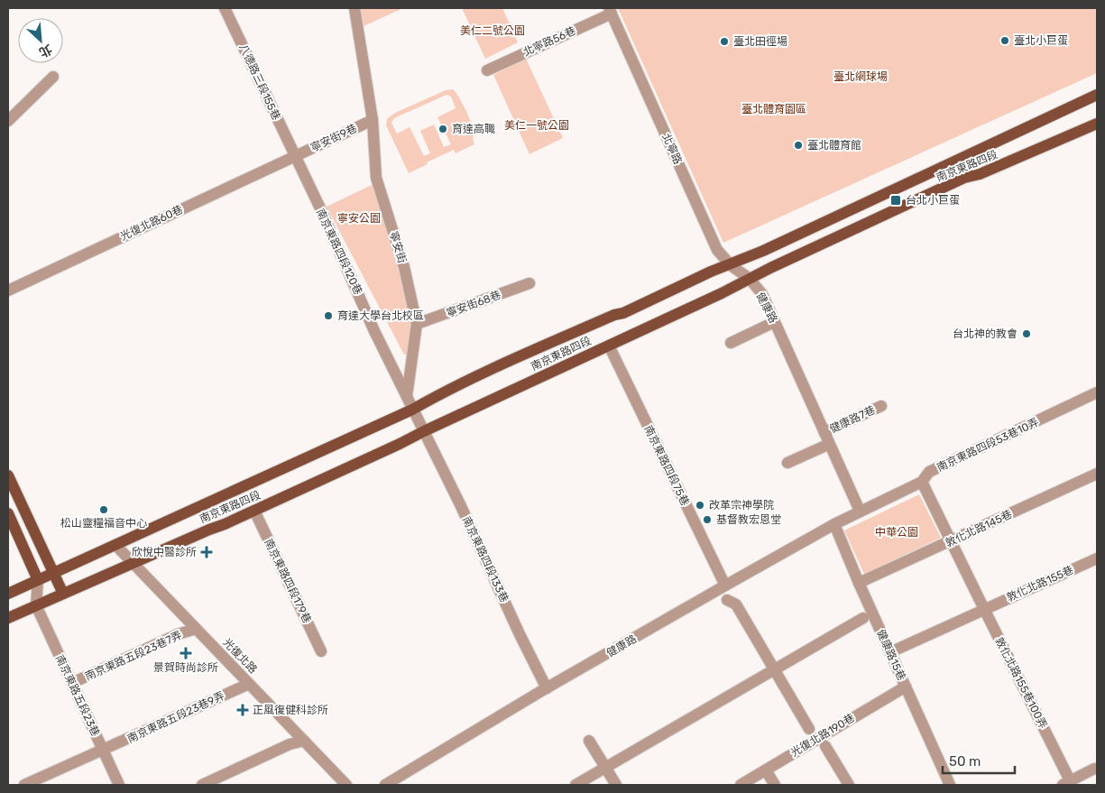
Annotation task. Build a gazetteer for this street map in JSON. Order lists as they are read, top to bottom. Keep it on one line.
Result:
{"streets":{"main road":["南京東路四段"],"street":["北寧路56巷","八德路三段155巷","寧安街9巷","北寧路","光復北路60巷","寧安街","南京東路四段120巷","寧安街68巷","健康路","健康路7巷","南京東路四段53巷10弄","南京東路四段75巷","敦化北路145巷","南京東路四段133巷","南京東路四段179巷","敦化北路155巷","健康路15巷","南京東路五段23巷7弄","光復北路","敦化北路155巷100弄","南京東路五段23巷","南京東路五段23巷9弄","光復北路190巷"]},"crossings":[["北寧路56巷","北寧路"],["八德路三段155巷","寧安街9巷"],["八德路三段155巷","光復北路60巷"],["八德路三段155巷","南京東路四段120巷"],["寧安街9巷","光復北路60巷"],["寧安街9巷","寧安街"],["寧安街9巷","南京東路四段120巷"],["北寧路","南京東路四段"],["北寧路","健康路"],["南京東路四段","健康路"],["南京東路四段","南京東路四段75巷"],["南京東路四段","南京東路四段133巷"],["南京東路四段","南京東路四段179巷"],["南京東路四段","光復北路"],["南京東路四段","南京東路五段23巷"],["光復北路60巷","南京東路四段120巷"],["寧安街","南京東路四段120巷"],["寧安街","寧安街68巷"],["健康路","健康路7巷"],["健康路","南京東路四段53巷10弄"],["健康路","南京東路四段75巷"],["健康路","南京東路四段133巷"],["健康路","健康路15巷"],["敦化北路145巷","健康路15巷"],["敦化北路155巷","健康路15巷"],["敦化北路155巷","敦化北路155巷100弄"],["健康路15巷","光復北路190巷"],["南京東路五段23巷7弄","光復北路"],["南京東路五段23巷7弄","南京東路五段23巷"],["光復北路","南京東路五段23巷9弄"],["南京東路五段23巷","南京東路五段23巷9弄"]],"parks":["美仁二號公園","臺北網球場","臺北體育園區","美仁一號公園","寧安公園","中華公園"],"places":{"other":["臺北小巨蛋","臺北田徑場","育達高職","臺北體育館","育達大學台北校區","台北神的教會","改革宗神學院","松山靈糧福音中心","基督教宏恩堂"],"transit":["台北小巨蛋"],"health":["欣悅中醫診所","景賀時尚診所","正風復健科診所"]},"scale_bar":"50 m","north":"bottom right"}
